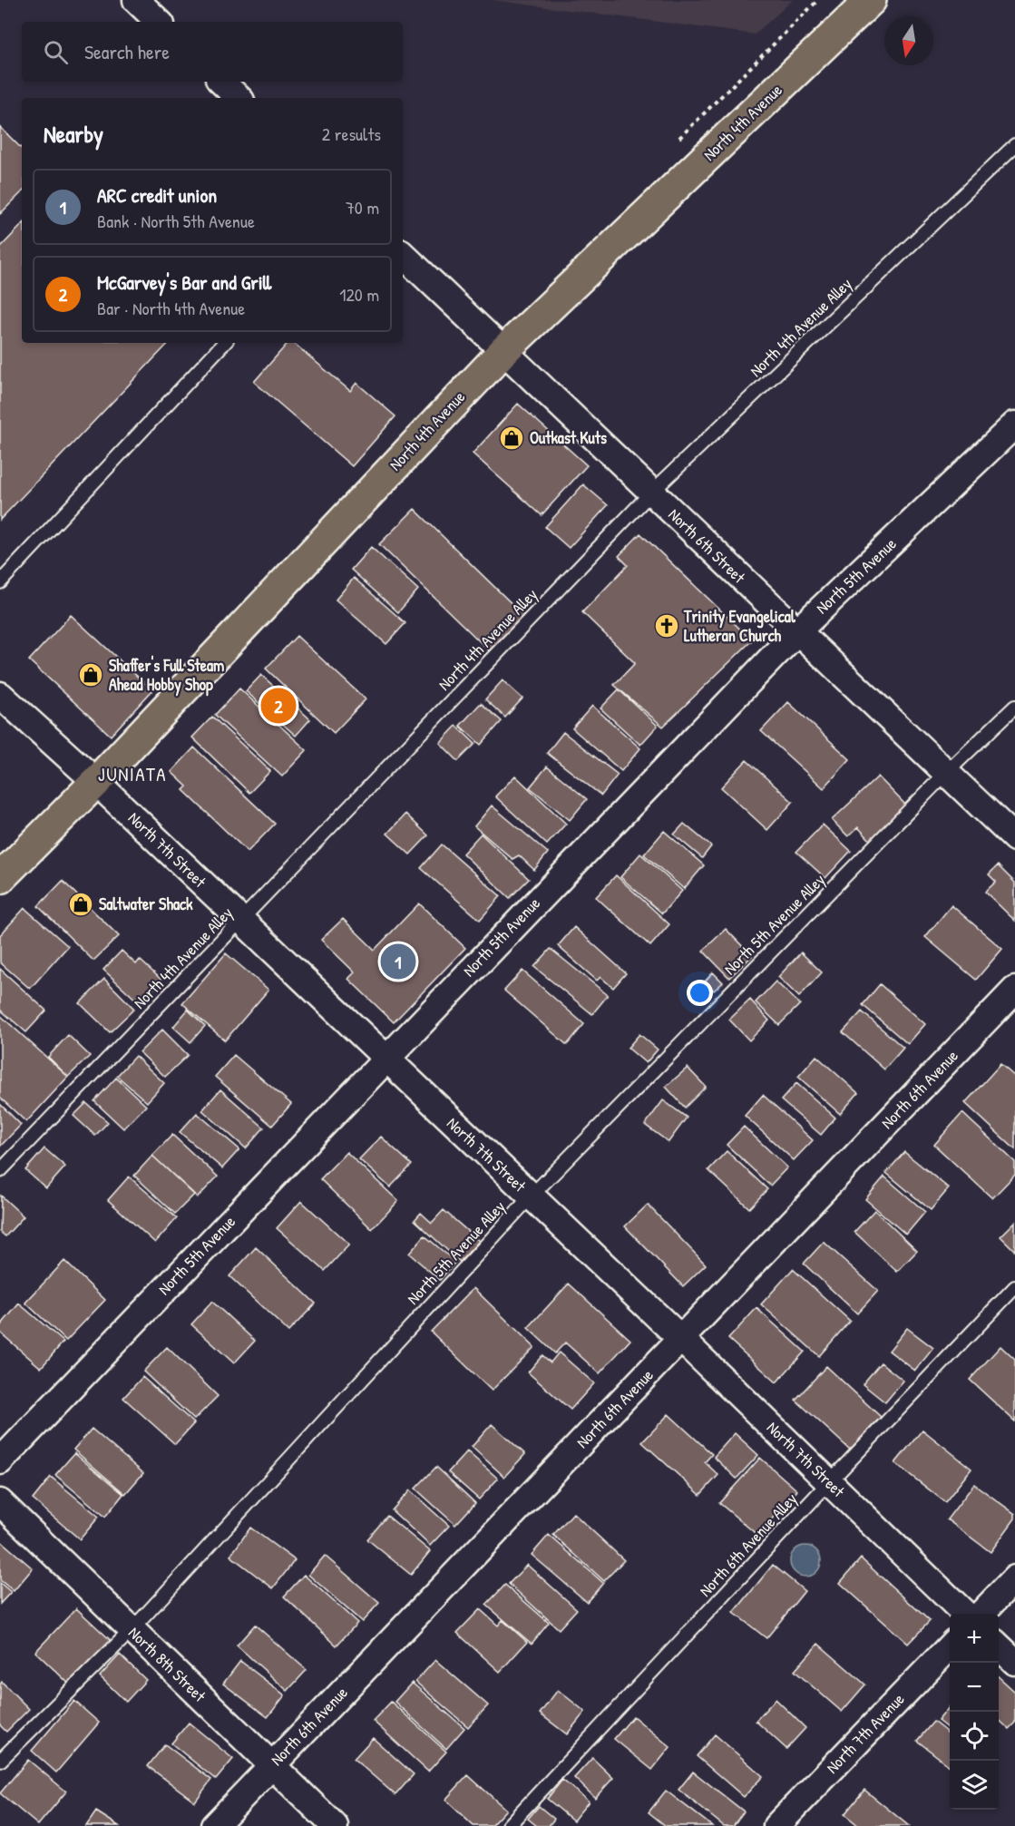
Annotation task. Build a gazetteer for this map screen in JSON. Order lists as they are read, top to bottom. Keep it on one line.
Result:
{"streets":{"main road":["North 4th Avenue"],"street":["North 6th Street","North 5th Avenue","North 7th Street","North 6th Avenue","North 8th Street","North 7th Avenue"],"lane":["North 4th Avenue Alley","North 5th Avenue Alley","North 6th Avenue Alley"]},"crossings":[["North 4th Avenue","North 6th Street"],["North 4th Avenue","North 7th Street"],["North 4th Avenue Alley","North 6th Street"],["North 4th Avenue Alley","North 7th Street"],["North 6th Street","North 5th Avenue"],["North 6th Street","North 5th Avenue Alley"],["North 5th Avenue","North 7th Street"],["North 7th Street","North 5th Avenue Alley"],["North 7th Street","North 6th Avenue"],["North 7th Street","North 6th Avenue Alley"],["North 5th Avenue Alley","North 8th Street"],["North 6th Avenue","North 8th Street"]],"districts":["JUNIATA"],"places":{"shop":["Outkast Kuts","Shaffer's Full Steam Ahead Hobby Shop","Saltwater Shack"],"church":["Trinity Evangelical Lutheran Church"]},"north":"bottom","page":{"search":"Search here","heading":["Nearby","2 results"],"list":[{"mark":"1","name":"ARC credit union","note":"Bank · North 5th Avenue","value":"70 m"},{"mark":"2","name":"McGarvey's Bar and Grill","note":"Bar · North 4th Avenue","value":"120 m"}],"pins":["2","1"],"map_buttons":["+","−"]}}
